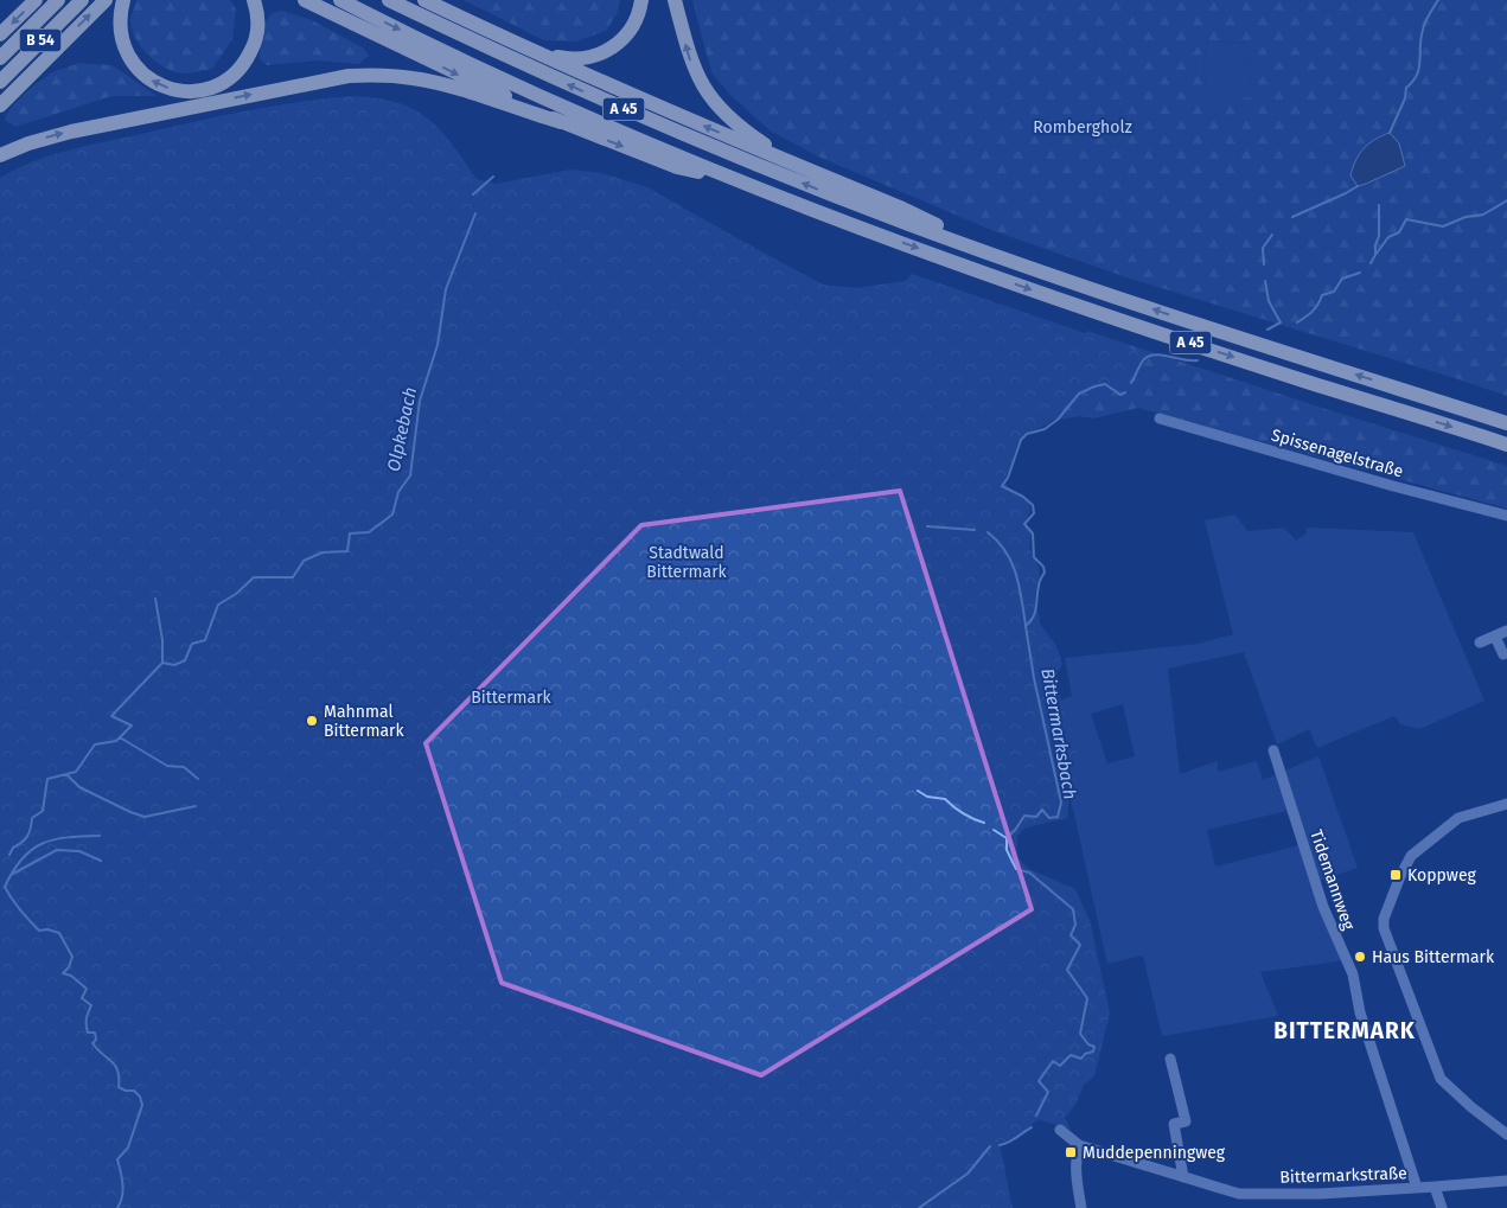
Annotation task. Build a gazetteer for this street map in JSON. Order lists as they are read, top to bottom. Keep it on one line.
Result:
{"streets":{"highway":["B 54","A 45"],"street":["Spissenagelstraße","Tidemannweg","Bittermarkstraße"]},"crossings":[["Tidemannweg","Bittermarkstraße"]],"districts":["BITTERMARK"],"water":["Olpkebach","Bittermarksbach"],"parks":["Rombergholz","Stadtwald Bittermark","Bittermark"],"places":{"other":["Mahnmal Bittermark","Haus Bittermark"],"transit":["Koppweg","Muddepenningweg"]}}
